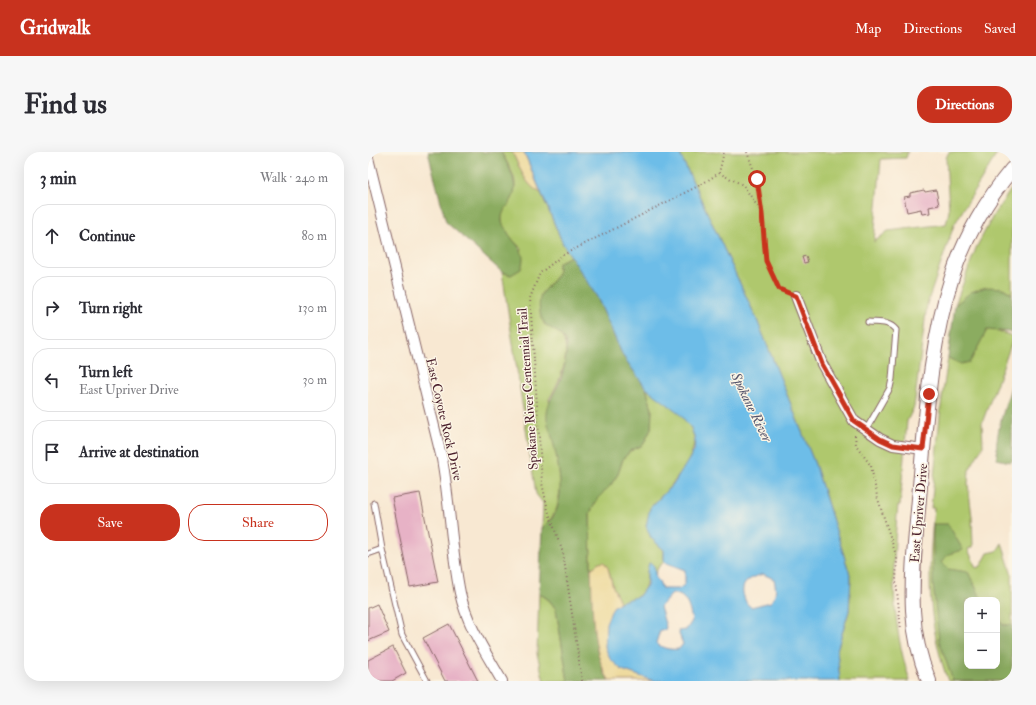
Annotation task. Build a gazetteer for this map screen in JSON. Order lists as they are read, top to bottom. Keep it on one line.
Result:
{"streets":{"street":["East Coyote Rock Drive","East Upriver Drive"],"path":["Spokane River Centennial Trail"]},"water":["Spokane River"],"page":{"header":"Gridwalk","nav":["Map","Directions","Saved"],"buttons":["Directions",["Save","Share"]],"title":"Find us","heading":["3 min","Walk · 240 m"],"list":[["Continue","80 m"],["Turn right","130 m"],["Turn left","East Upriver Drive","30 m"],"Arrive at destination"],"map_buttons":["+","−"]}}
